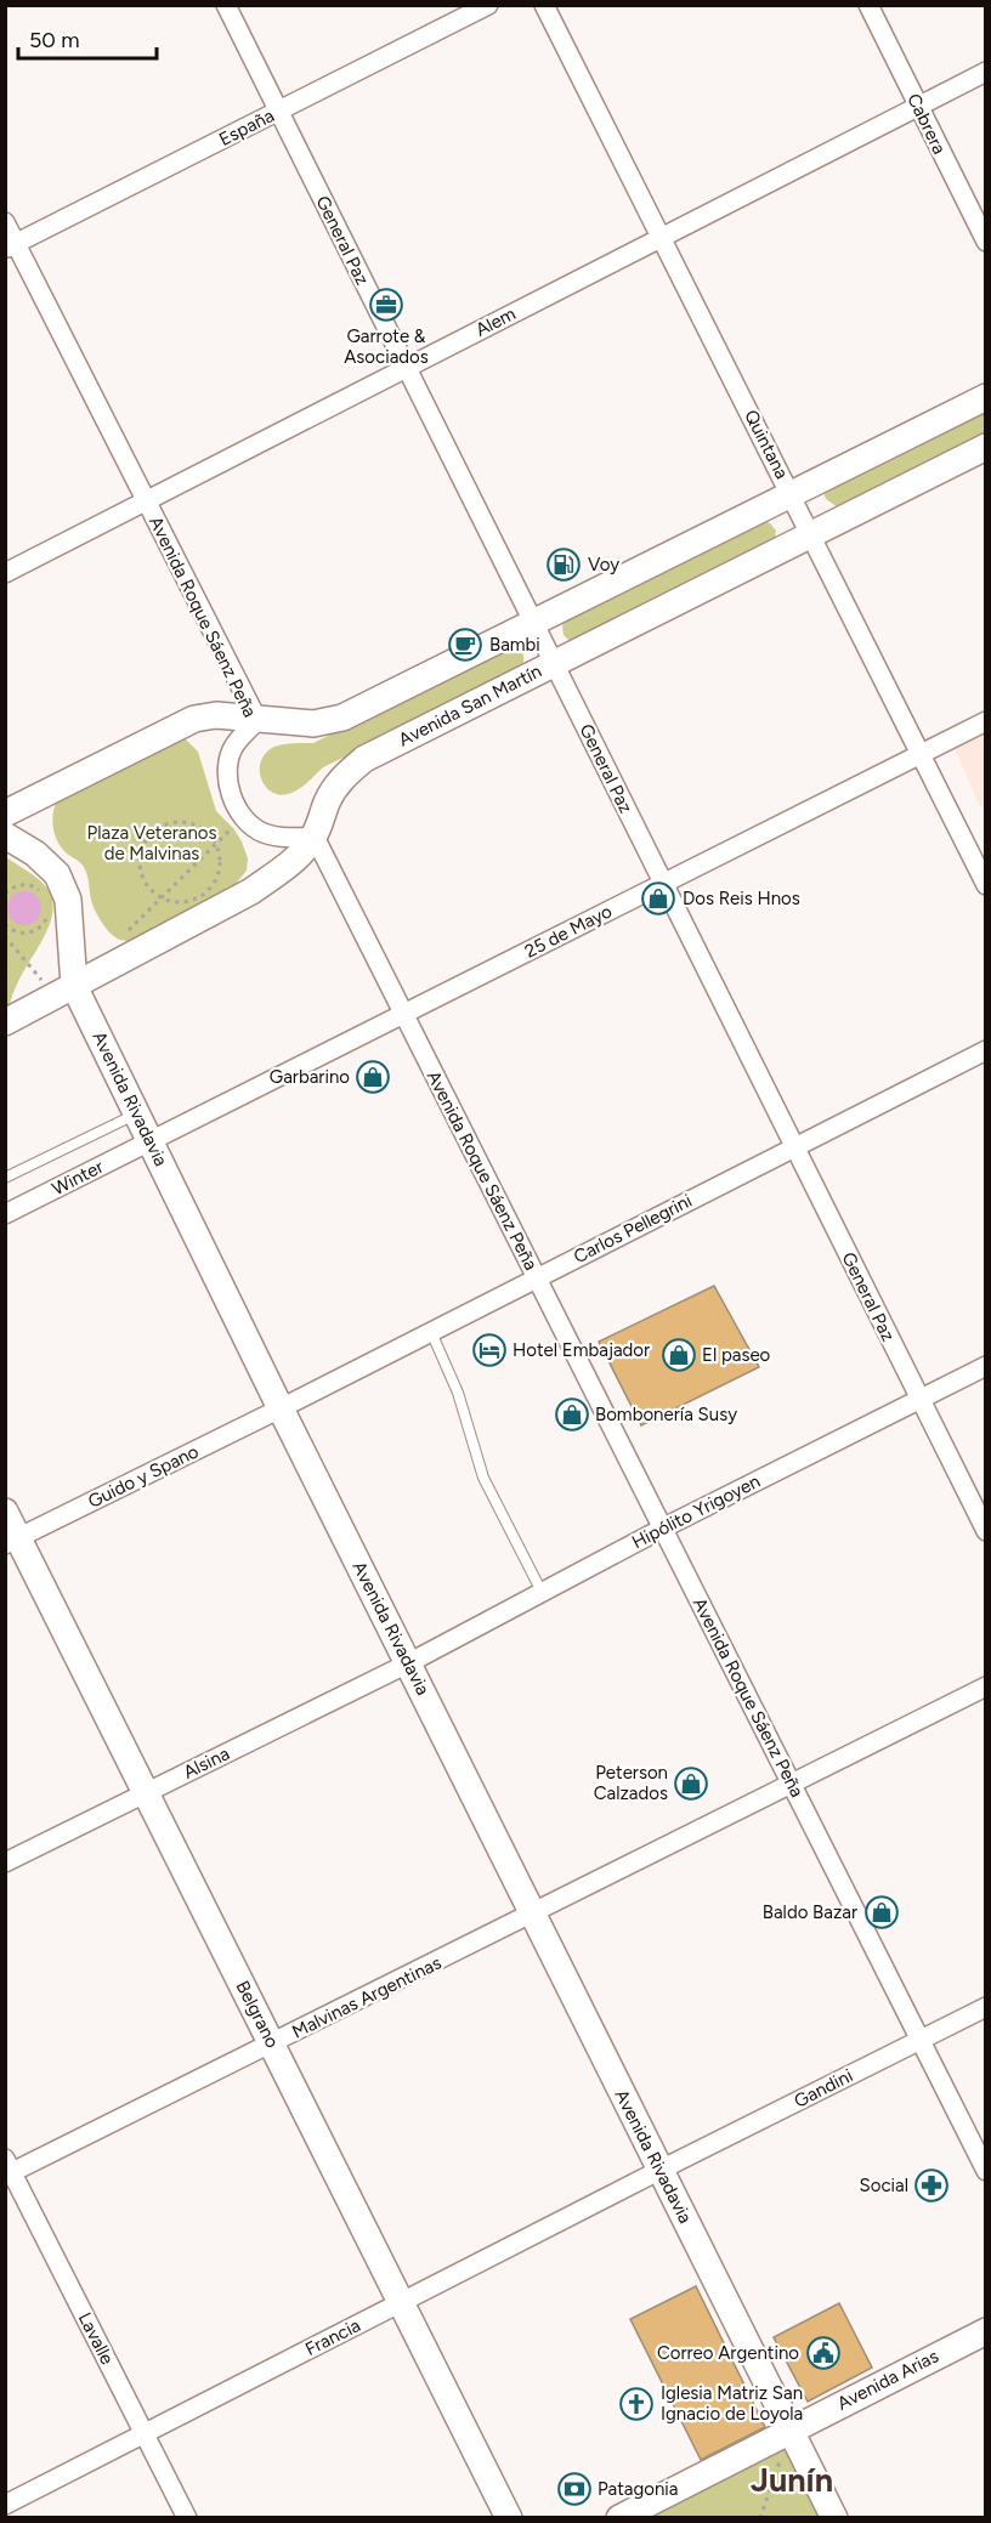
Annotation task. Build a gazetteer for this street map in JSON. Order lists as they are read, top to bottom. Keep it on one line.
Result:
{"streets":{"main road":["Avenida San Martín","Avenida Rivadavia","Belgrano","Avenida Arias"],"street":["Cabrera","España","General Paz","Alem","Quintana","Avenida Roque Sáenz Peña","25 de Mayo","Winter","Carlos Pellegrini","Guido y Spano","Hipólito Yrigoyen","Alsina","Malvinas Argentinas","Gandini","Francia","Lavalle"]},"crossings":[["Cabrera","Alem"],["España","General Paz"],["España","Avenida Roque Sáenz Peña"],["General Paz","Alem"],["General Paz","Avenida San Martín"],["General Paz","25 de Mayo"],["General Paz","Carlos Pellegrini"],["General Paz","Hipólito Yrigoyen"],["Alem","Quintana"],["Alem","Avenida Roque Sáenz Peña"],["Quintana","Avenida San Martín"],["Quintana","25 de Mayo"],["Avenida Roque Sáenz Peña","Avenida San Martín"],["Avenida Roque Sáenz Peña","25 de Mayo"],["Avenida Roque Sáenz Peña","Carlos Pellegrini"],["Avenida Roque Sáenz Peña","Hipólito Yrigoyen"],["Avenida Roque Sáenz Peña","Malvinas Argentinas"],["Avenida Roque Sáenz Peña","Gandini"],["Avenida San Martín","Avenida Rivadavia"],["25 de Mayo","Avenida Rivadavia"],["25 de Mayo","Winter"],["Avenida Rivadavia","Winter"],["Avenida Rivadavia","Carlos Pellegrini"],["Avenida Rivadavia","Guido y Spano"],["Avenida Rivadavia","Hipólito Yrigoyen"],["Avenida Rivadavia","Alsina"],["Avenida Rivadavia","Malvinas Argentinas"],["Avenida Rivadavia","Gandini"],["Avenida Rivadavia","Francia"],["Avenida Rivadavia","Avenida Arias"],["Carlos Pellegrini","Guido y Spano"],["Guido y Spano","Belgrano"],["Hipólito Yrigoyen","Alsina"],["Alsina","Belgrano"],["Malvinas Argentinas","Belgrano"],["Malvinas Argentinas","Lavalle"],["Belgrano","Francia"],["Gandini","Francia"],["Francia","Lavalle"]],"districts":["Junín"],"parks":["Plaza Veteranos de Malvinas"],"places":{"office":["Garrote & Asociados"],"fuel station":["Voy"],"cafe":["Bambi"],"shop":["Dos Reis Hnos","Garbarino","El paseo","Bombonería Susy","Peterson Calzados","Baldo Bazar"],"hotel":["Hotel Embajador"],"pharmacy":["Social"],"public building":["Correo Argentino"],"church":["Iglesia Matriz San Ignacio de Loyola"],"bank":["Patagonia"]},"scale_bar":"50 m"}
